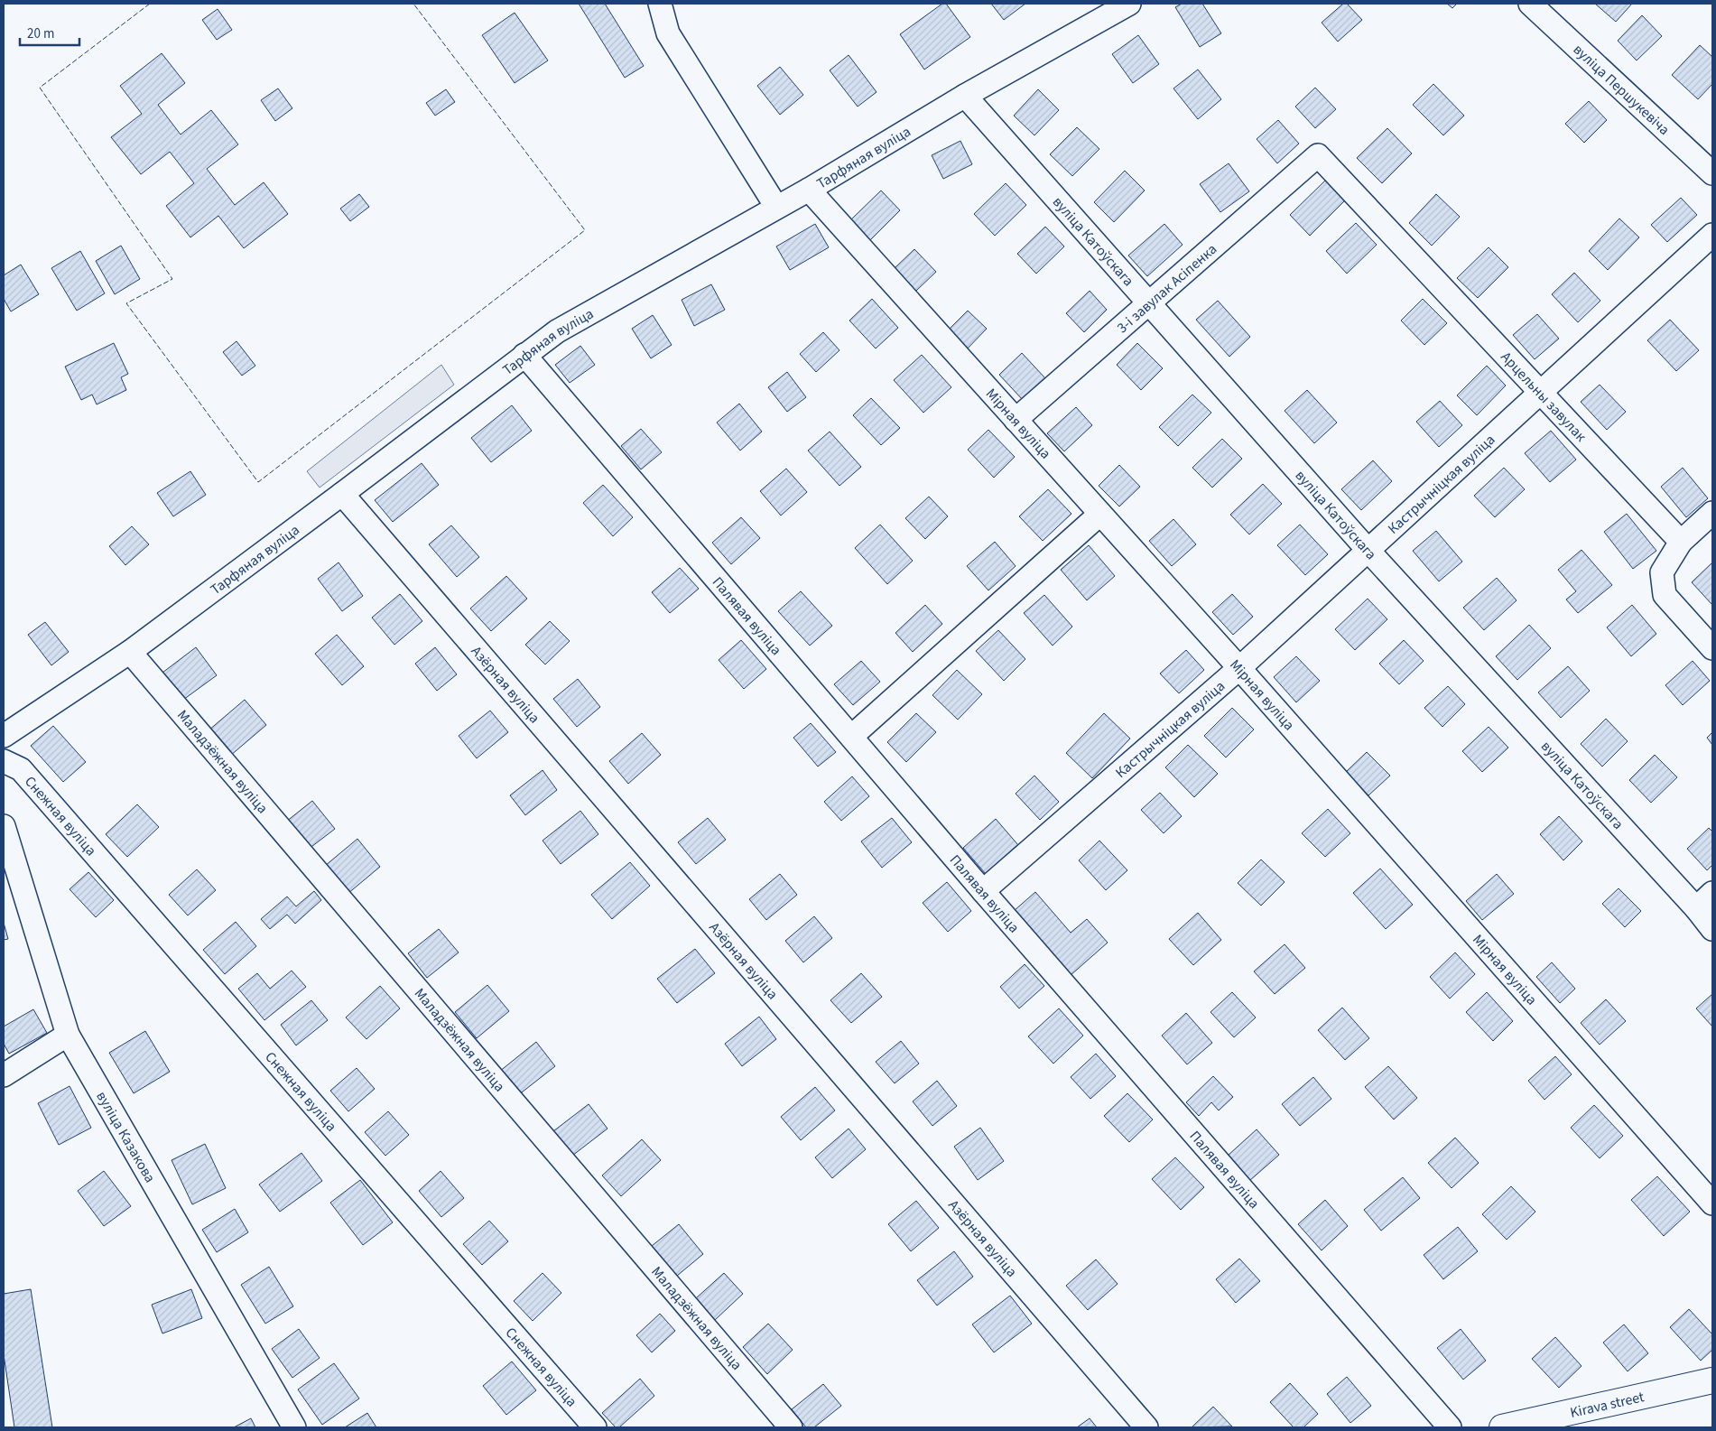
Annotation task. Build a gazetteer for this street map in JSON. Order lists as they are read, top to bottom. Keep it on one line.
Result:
{"streets":{"main road":["Kirava street"],"street":["вуліца Першукевіча","Тарфяная вуліца","вуліца Катоўскага","3-і завулак Асіпенка","Арцельны завулак","Мірная вуліца","Кастрычніцкая вуліца","Палявая вуліца","Азёрная вуліца","Маладзёжная вуліца","Снежная вуліца","вуліца Казакова"]},"crossings":[["Тарфяная вуліца","вуліца Катоўскага"],["Тарфяная вуліца","Мірная вуліца"],["Тарфяная вуліца","Палявая вуліца"],["Тарфяная вуліца","Азёрная вуліца"],["Тарфяная вуліца","Маладзёжная вуліца"],["вуліца Катоўскага","3-і завулак Асіпенка"],["вуліца Катоўскага","Кастрычніцкая вуліца"],["3-і завулак Асіпенка","Арцельны завулак"],["3-і завулак Асіпенка","Мірная вуліца"],["Арцельны завулак","Кастрычніцкая вуліца"],["Мірная вуліца","Кастрычніцкая вуліца"],["Кастрычніцкая вуліца","Палявая вуліца"]],"scale_bar":"20 m"}
